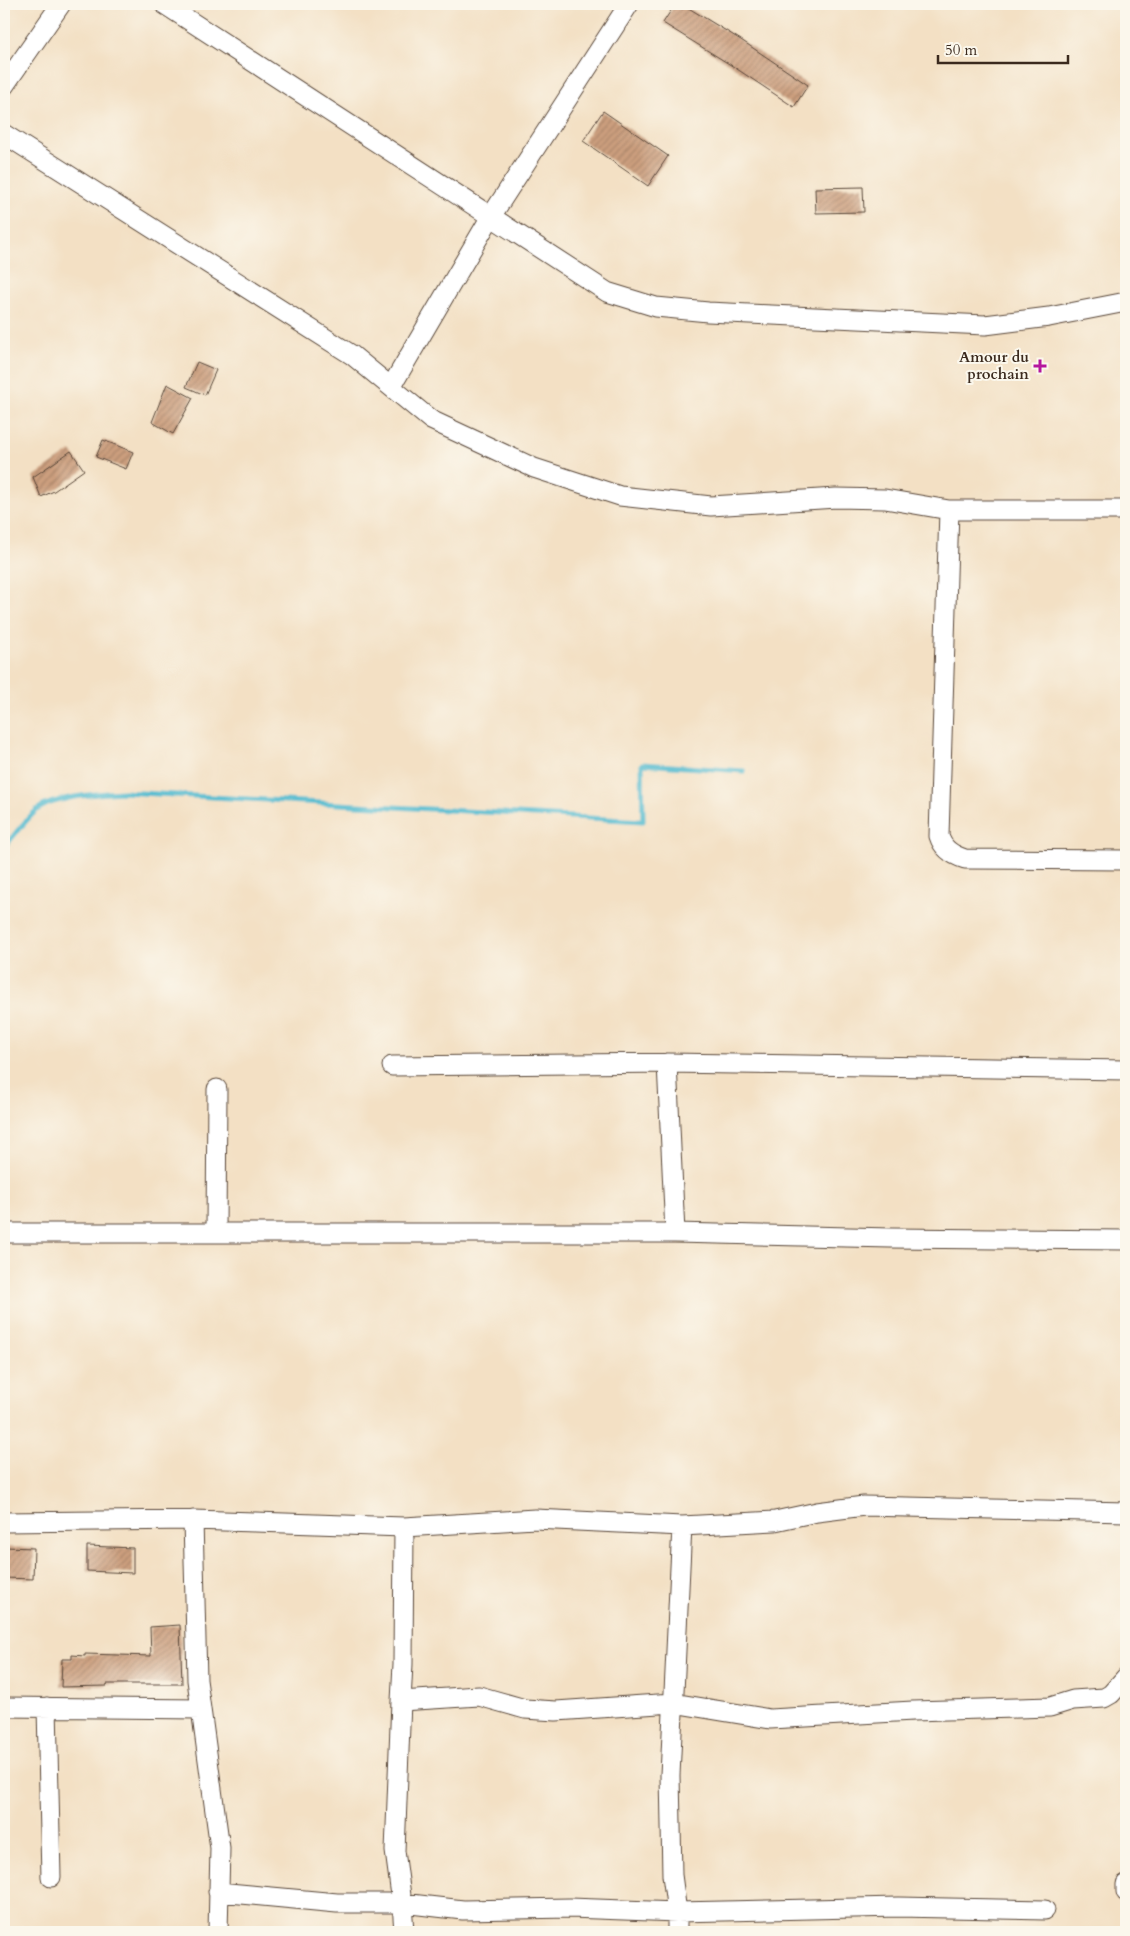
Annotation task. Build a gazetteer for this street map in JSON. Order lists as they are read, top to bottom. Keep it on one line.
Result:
{"places":{"health":["Amour du prochain"]},"scale_bar":"50 m"}
